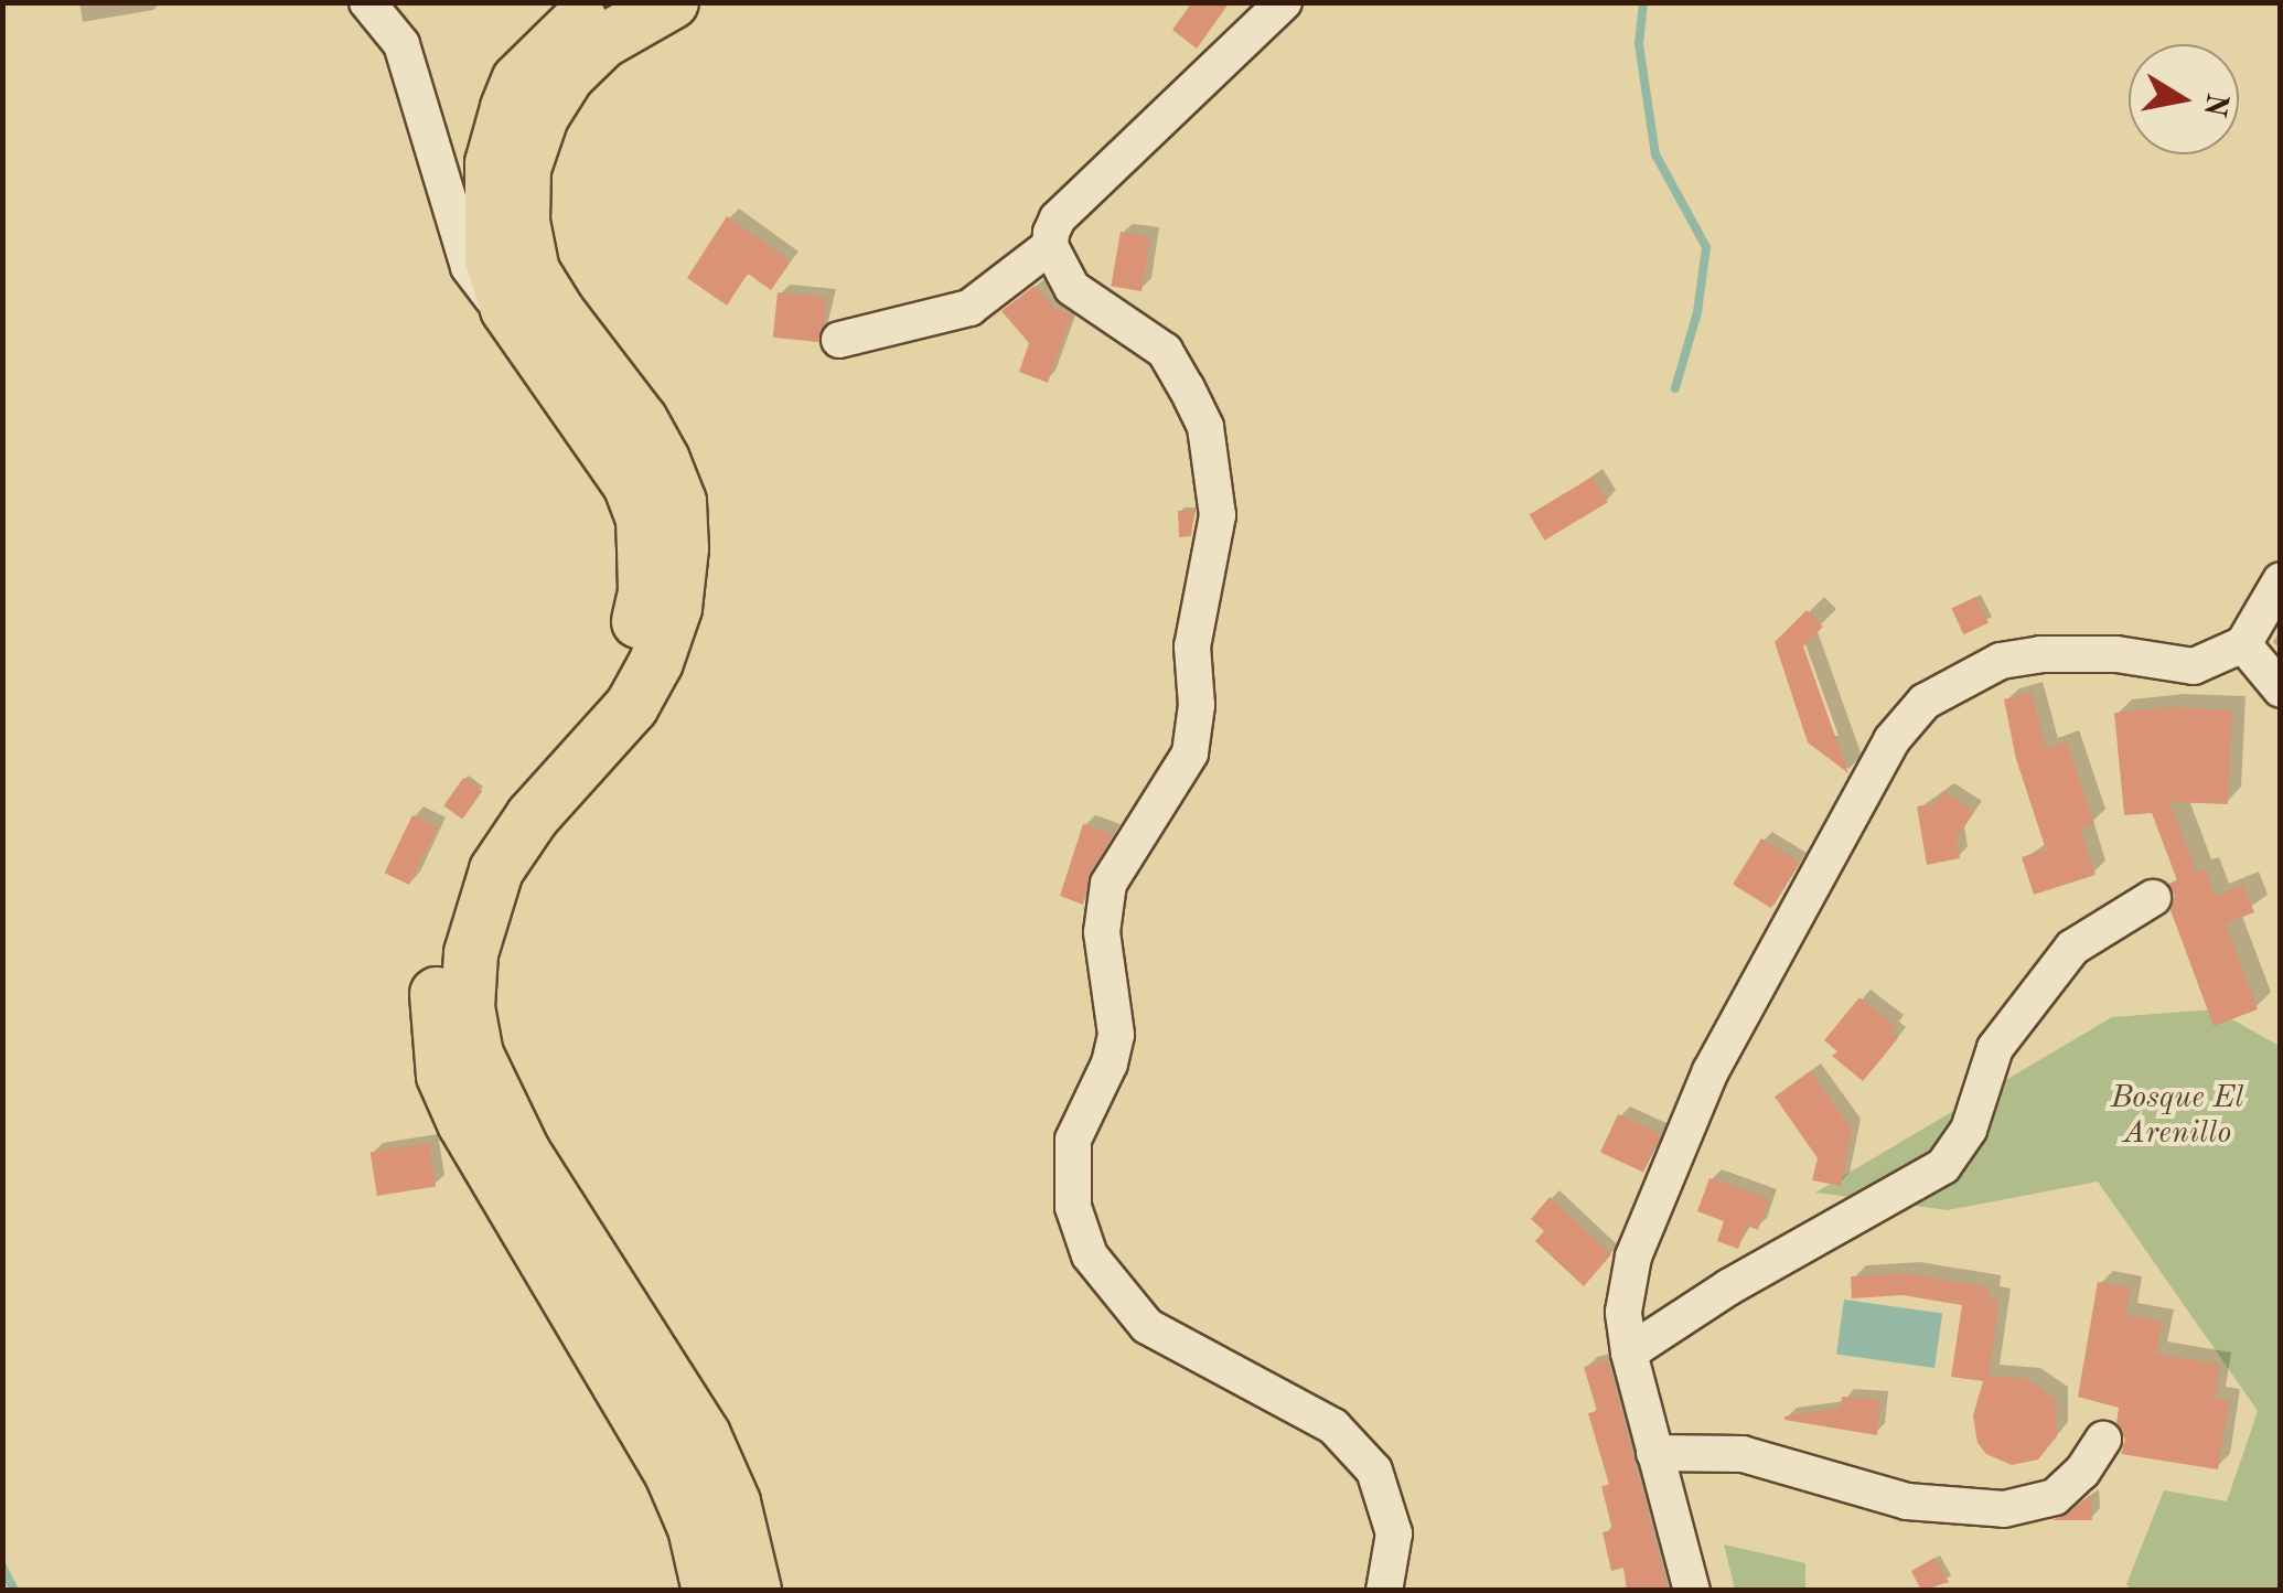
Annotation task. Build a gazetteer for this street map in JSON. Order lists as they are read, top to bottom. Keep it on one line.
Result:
{"parks":["Bosque El Arenillo"],"north":"right"}
